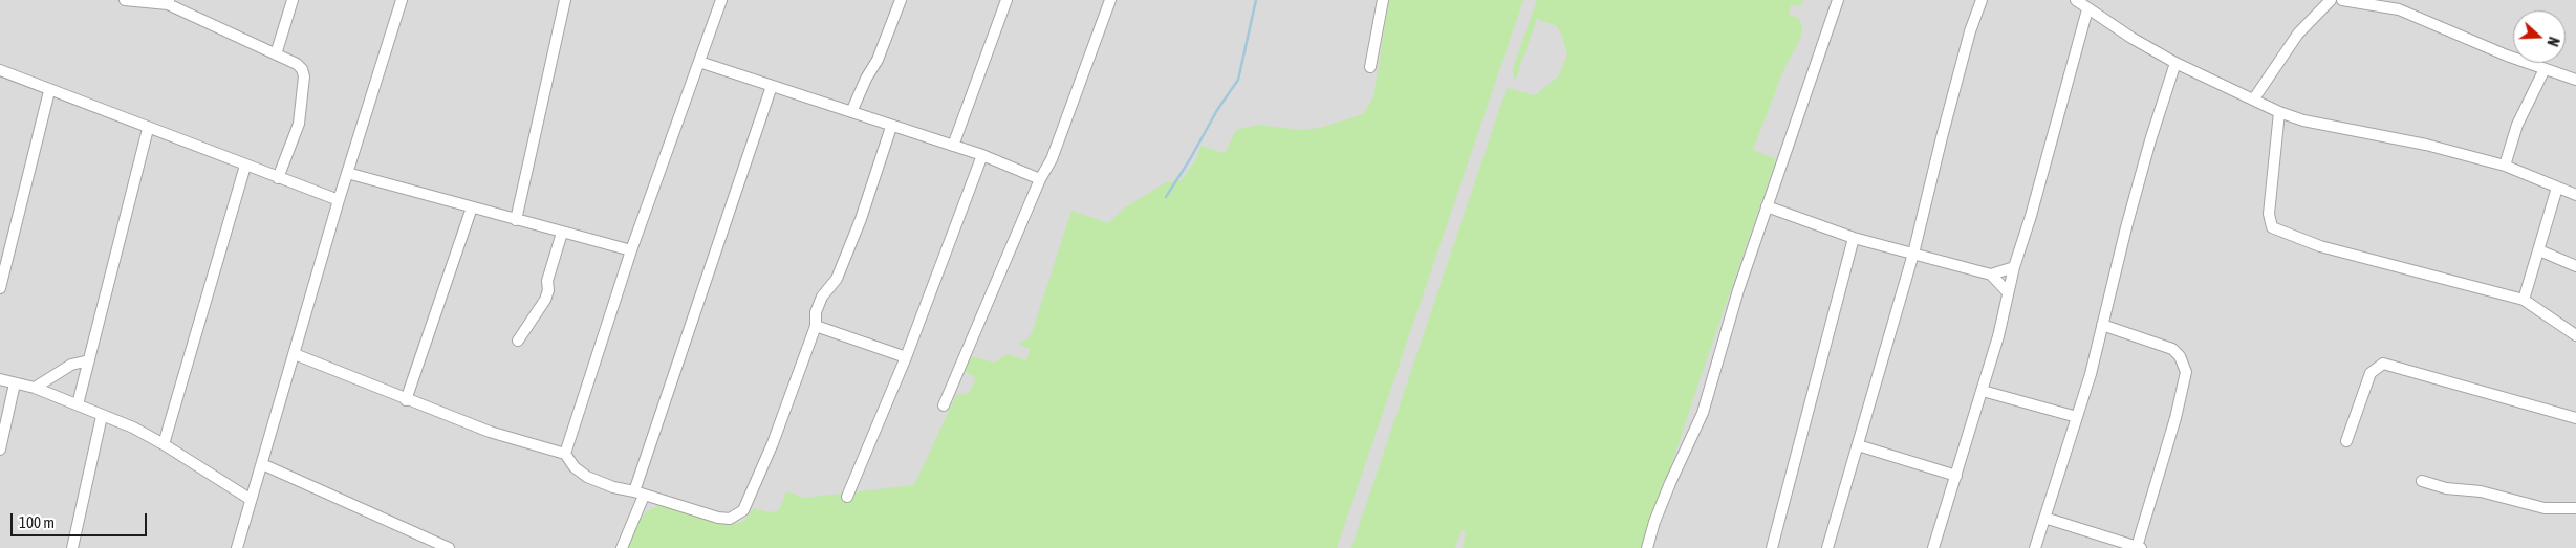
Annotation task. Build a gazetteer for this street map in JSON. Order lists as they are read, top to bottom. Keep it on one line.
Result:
{"scale_bar":"100 m","north":"right"}
